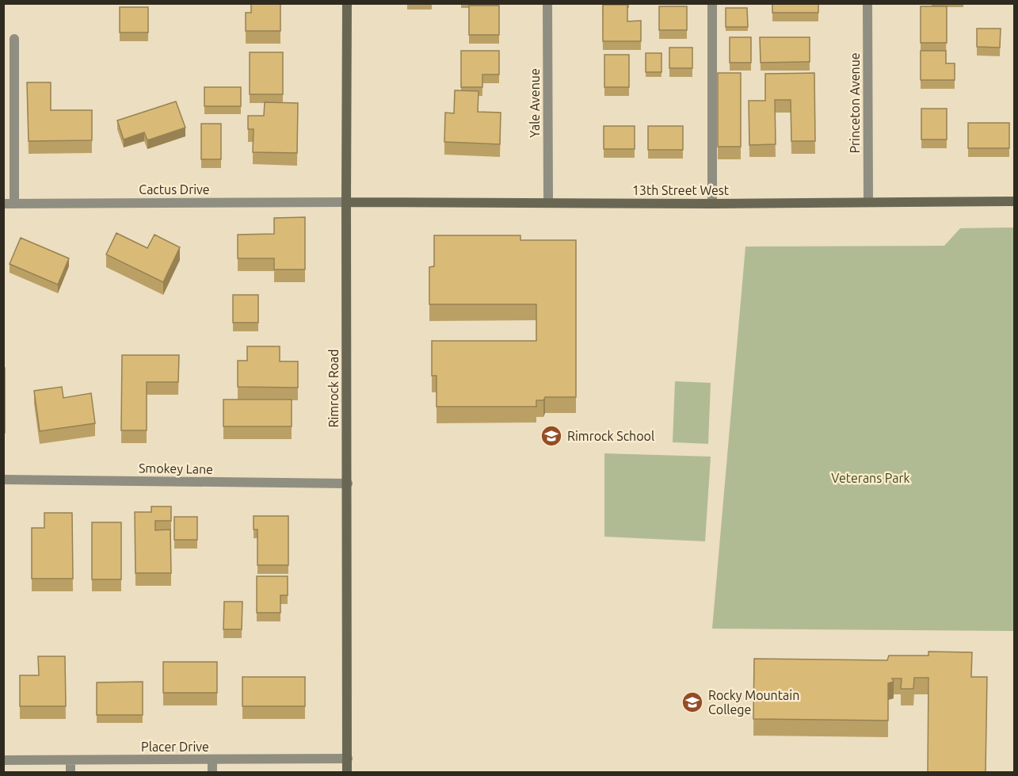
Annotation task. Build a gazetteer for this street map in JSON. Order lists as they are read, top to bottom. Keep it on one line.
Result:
{"streets":{"main road":["13th Street West","Rimrock Road"],"street":["Yale Avenue","Princeton Avenue","Cactus Drive","Smokey Lane","Placer Drive"]},"crossings":[["Yale Avenue","13th Street West"],["Princeton Avenue","13th Street West"],["Cactus Drive","13th Street West"],["Cactus Drive","Rimrock Road"],["13th Street West","Rimrock Road"],["Rimrock Road","Smokey Lane"],["Rimrock Road","Placer Drive"]],"parks":["Veterans Park"],"places":{"school or university":["Rimrock School","Rocky Mountain College"]}}
